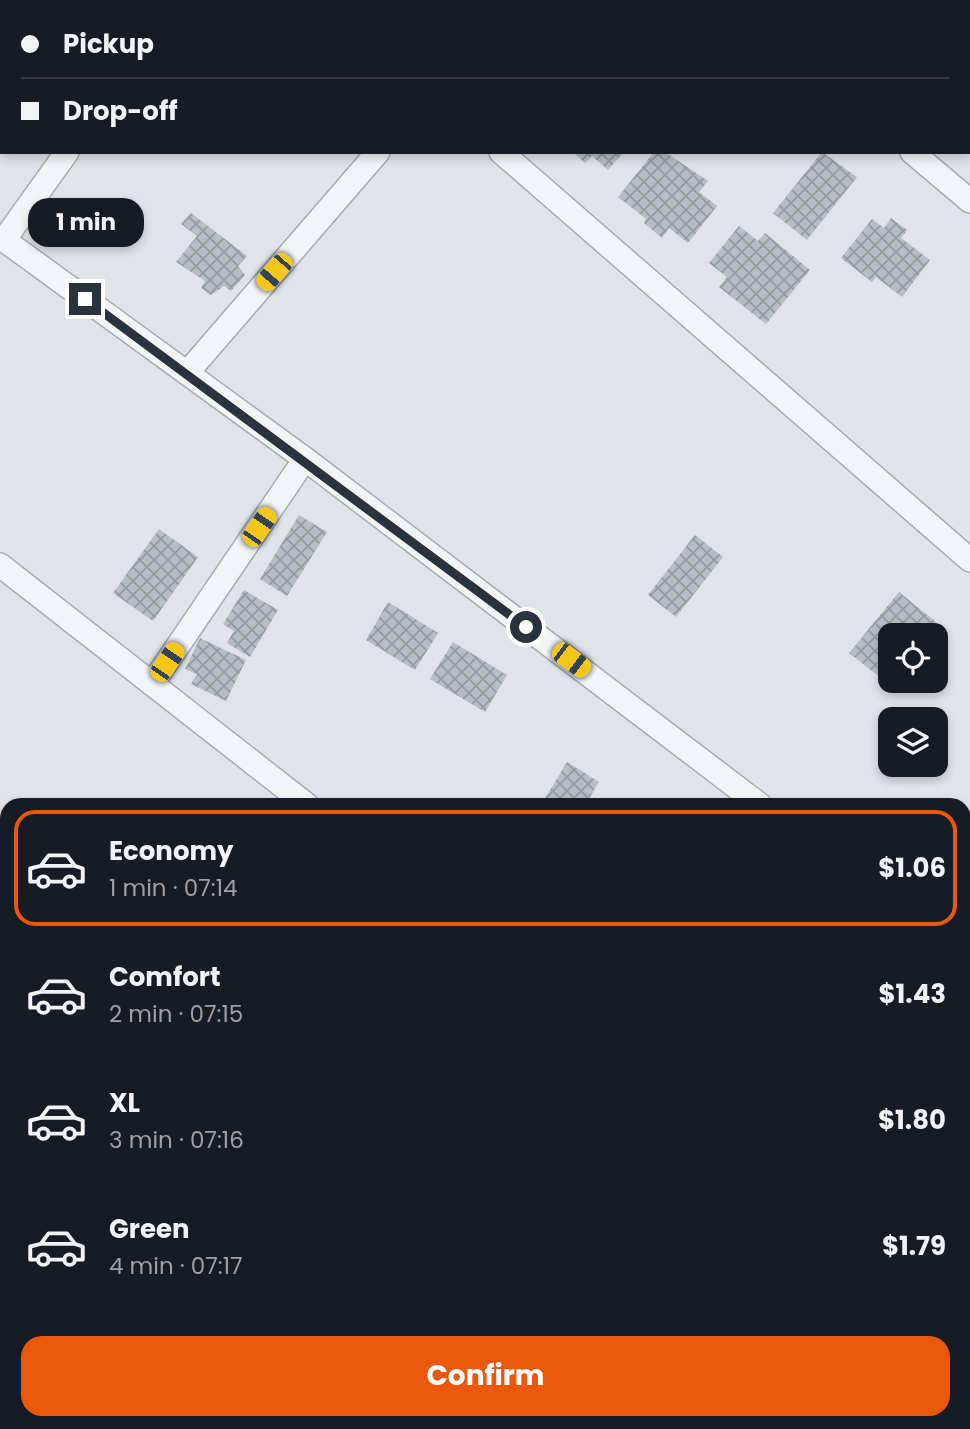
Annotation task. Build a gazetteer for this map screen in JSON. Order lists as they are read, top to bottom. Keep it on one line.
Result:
{"page":{"banner":["Pickup","Drop-off"],"bubble":"1 min","list":[{"name":"Economy","note":"1 min · 07:14","value":"$1.06"},{"name":"Comfort","note":"2 min · 07:15","value":"$1.43"},{"name":"XL","note":"3 min · 07:16","value":"$1.80"},{"name":"Green","note":"4 min · 07:17","value":"$1.79"}],"buttons":"Confirm"}}
